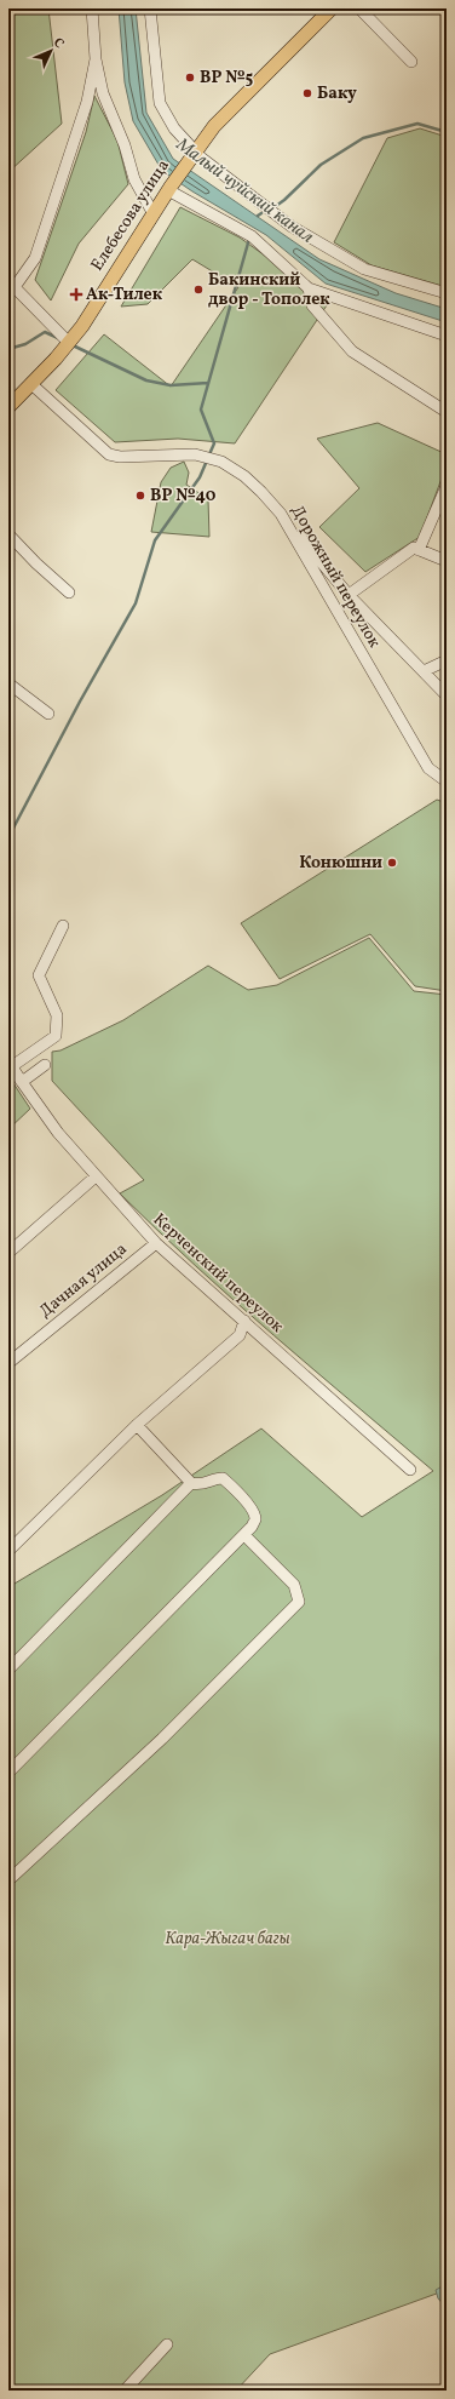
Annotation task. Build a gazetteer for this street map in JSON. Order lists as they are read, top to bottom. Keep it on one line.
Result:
{"streets":{"main road":["Елебесова улица"],"street":["Дорожный переулок","Керченский переулок","Дачная улица"]},"crossings":[["Елебесова улица","Дорожный переулок"],["Керченский переулок","Дачная улица"]],"water":["Малый чуйский канал"],"parks":["Кара-Жыгач багы"],"places":{"other":["BP №5","Баку","Бакинский двор - Тополек","BP №40","Конюшни"],"health":["Ак-Тилек"]},"north":"top right"}
